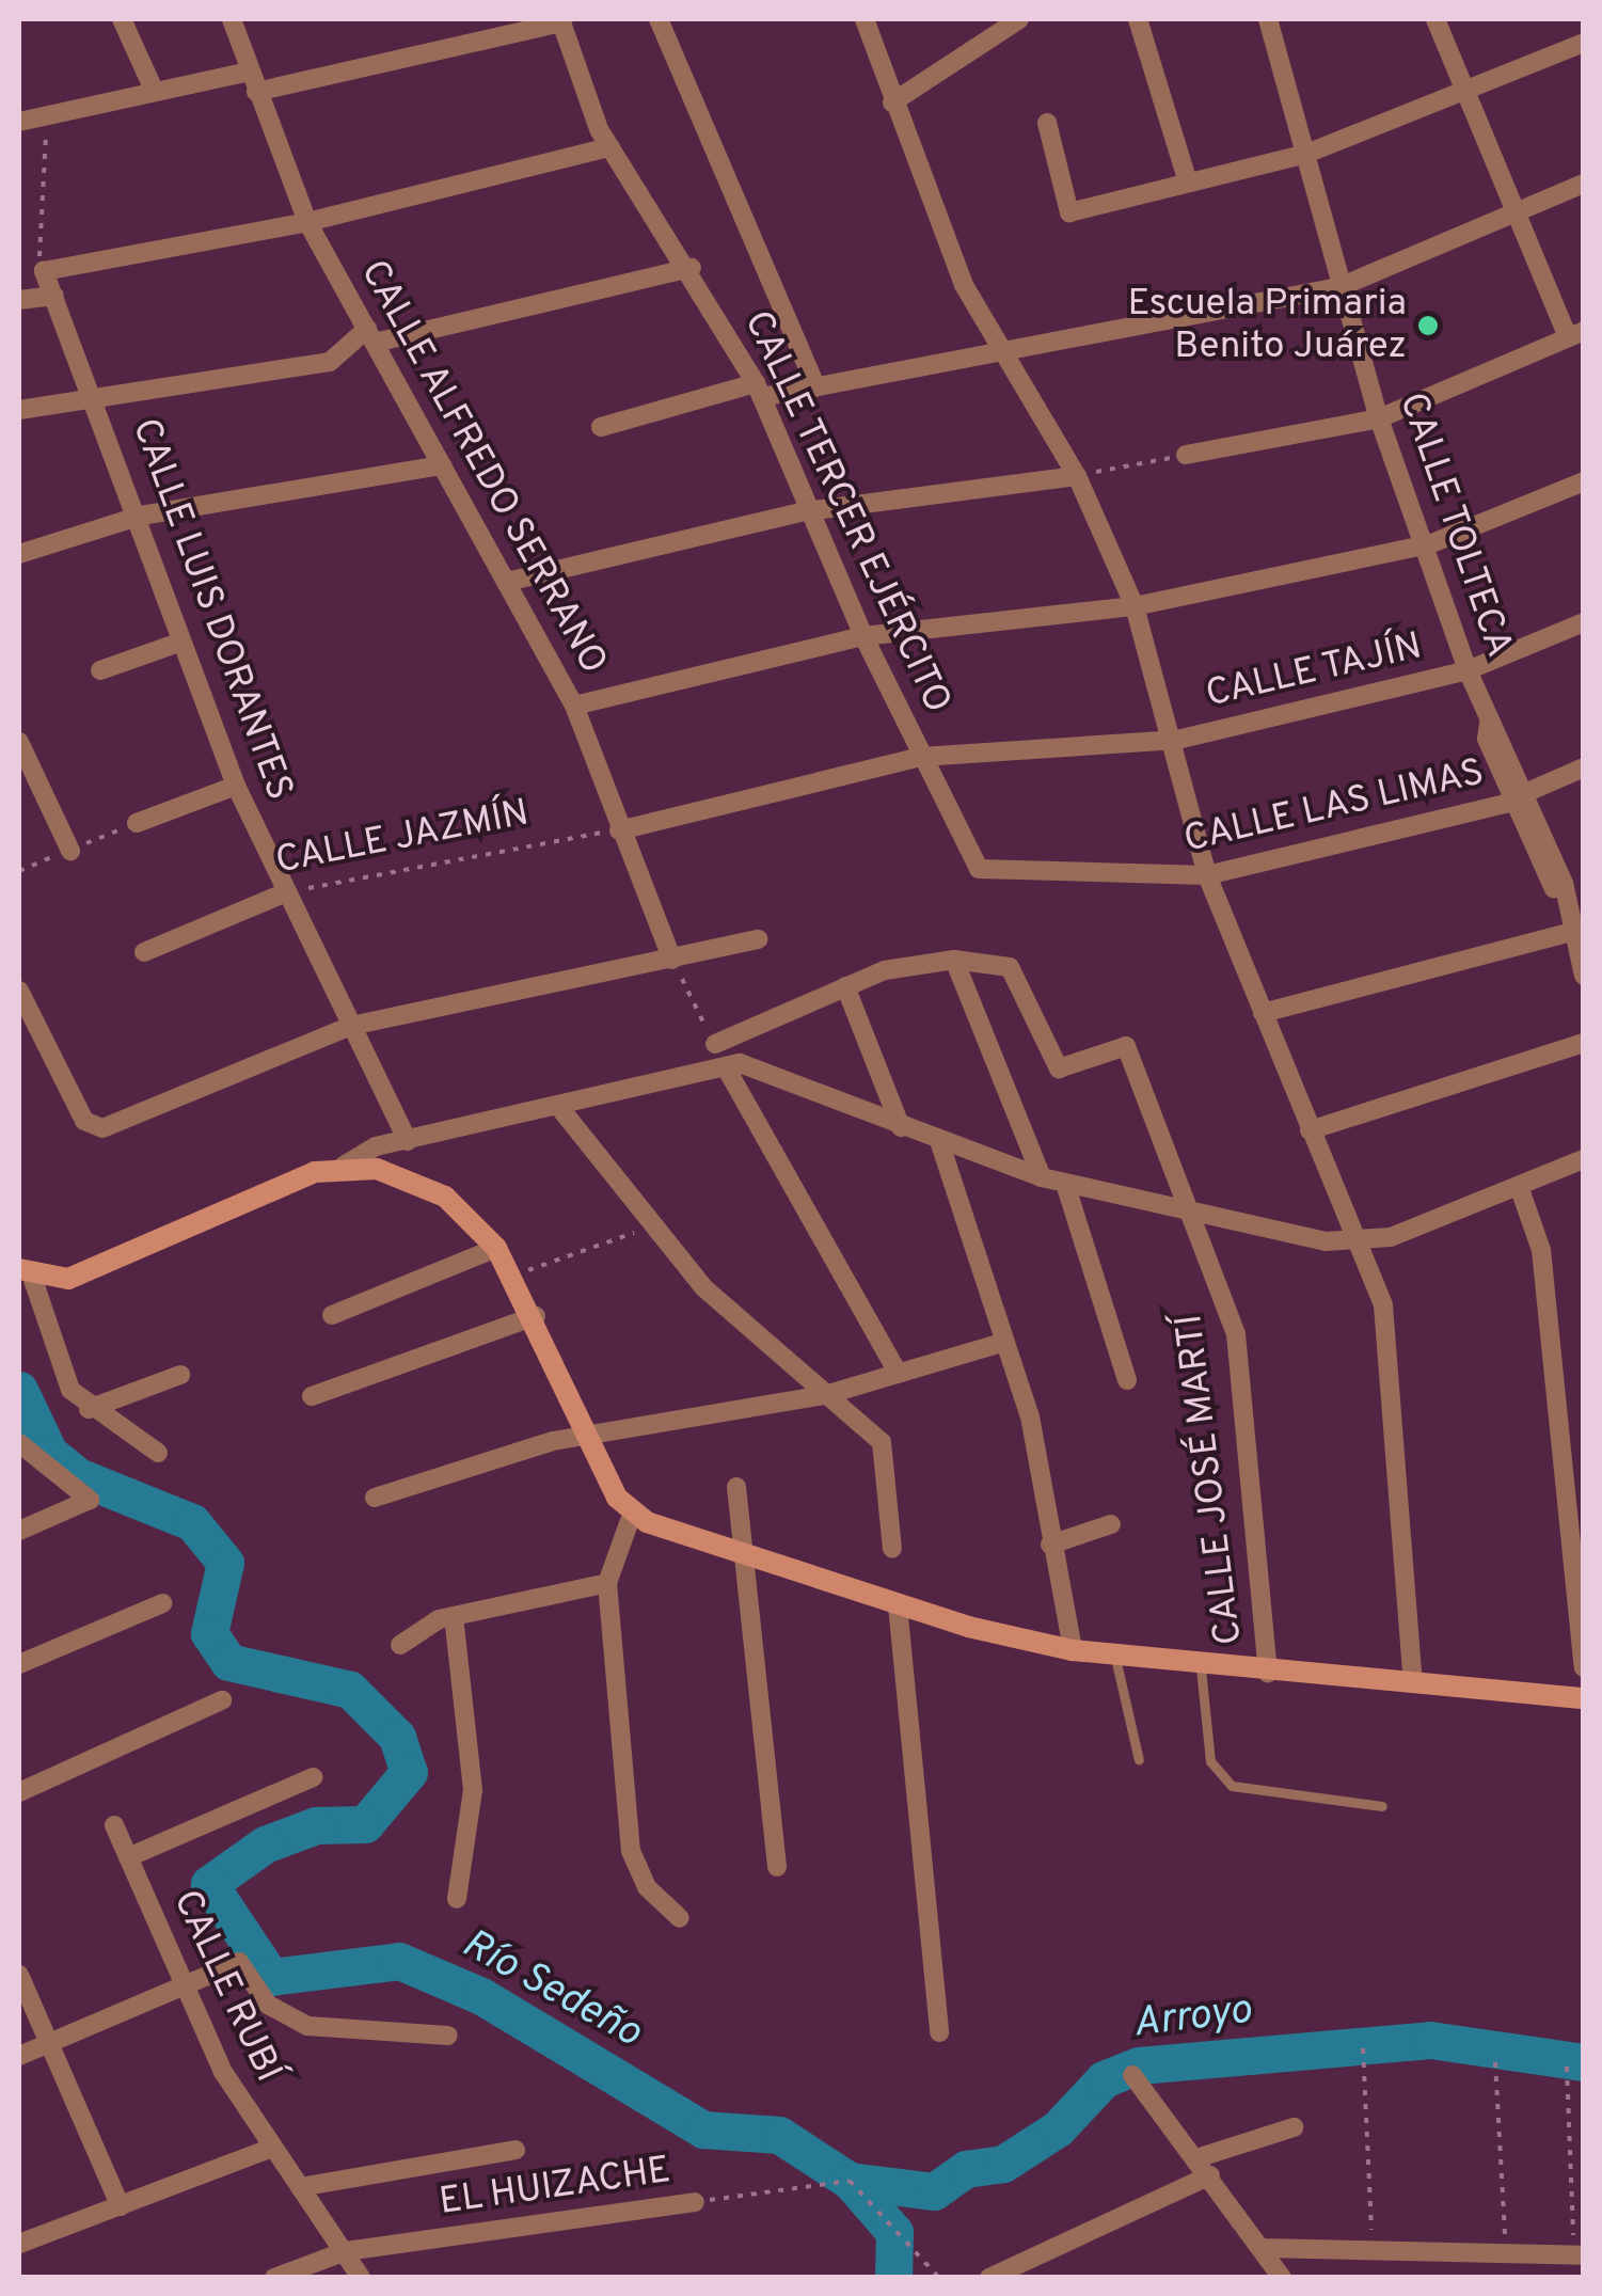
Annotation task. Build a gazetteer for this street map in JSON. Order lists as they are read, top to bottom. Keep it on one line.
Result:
{"streets":{"street":["CALLE ALFREDO SERRANO","CALLE TERCER EJÉRCITO","CALLE TOLTECA","CALLE LUIS DORANTES","CALLE TAJÍN","CALLE LAS LIMAS","CALLE JAZMÍN","CALLE JOSÉ MARTÍ","CALLE RUBÍ","EL HUIZACHE"]},"crossings":[["CALLE ALFREDO SERRANO","CALLE TAJÍN"],["CALLE ALFREDO SERRANO","CALLE JAZMÍN"],["CALLE TERCER EJÉRCITO","CALLE TAJÍN"],["CALLE TERCER EJÉRCITO","CALLE LAS LIMAS"],["CALLE TOLTECA","CALLE TAJÍN"],["CALLE TOLTECA","CALLE LAS LIMAS"],["CALLE LUIS DORANTES","CALLE JAZMÍN"],["CALLE TAJÍN","CALLE JAZMÍN"],["CALLE RUBÍ","EL HUIZACHE"]],"water":["Río Sedeño","Arroyo"],"places":["Escuela Primaria Benito Juárez"]}
